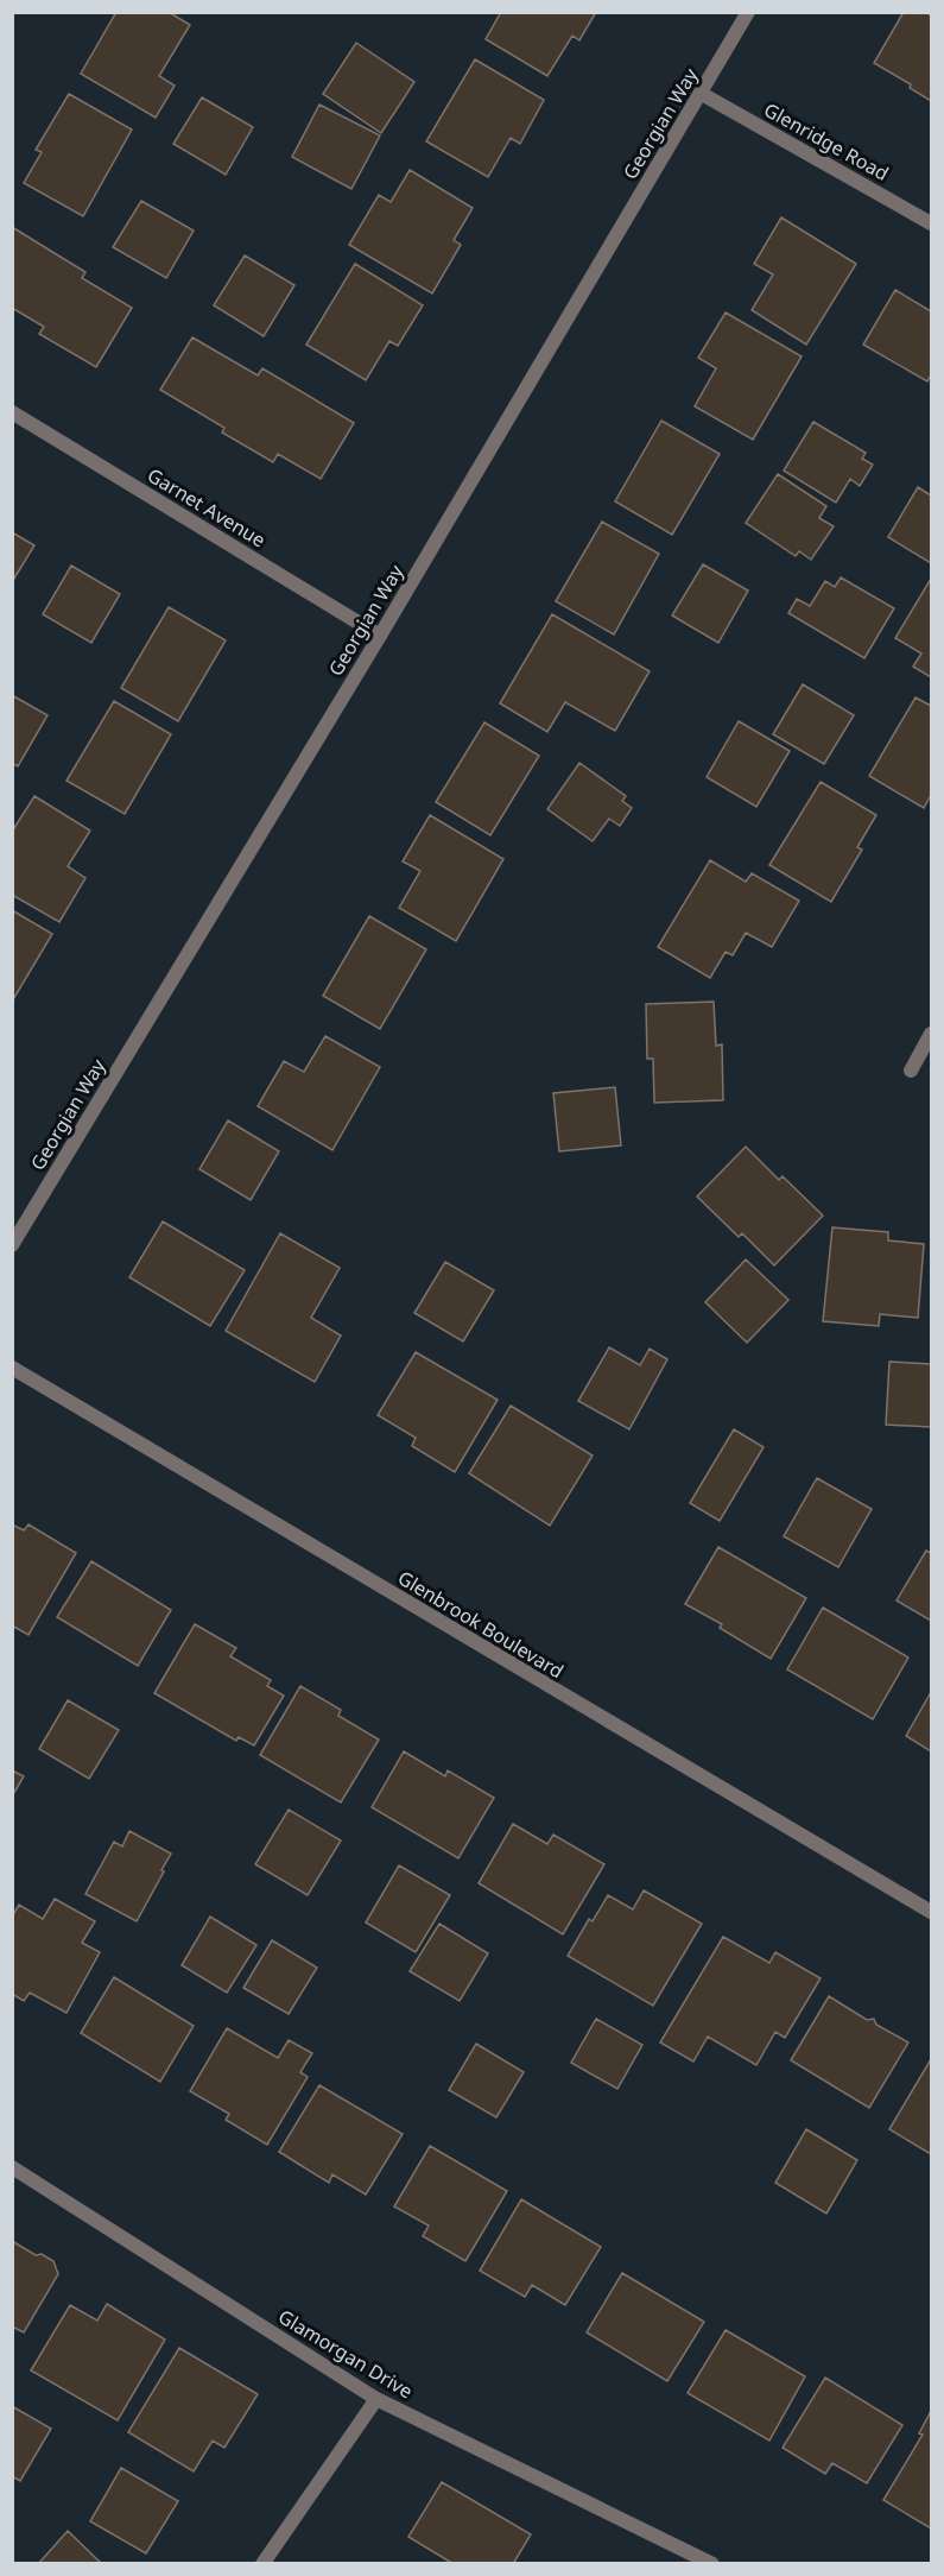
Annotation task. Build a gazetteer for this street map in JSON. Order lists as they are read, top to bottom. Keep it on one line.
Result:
{"streets":{"street":["Georgian Way","Glenridge Road","Garnet Avenue","Glenbrook Boulevard","Glamorgan Drive"]},"crossings":[["Georgian Way","Glenridge Road"],["Georgian Way","Garnet Avenue"]]}
